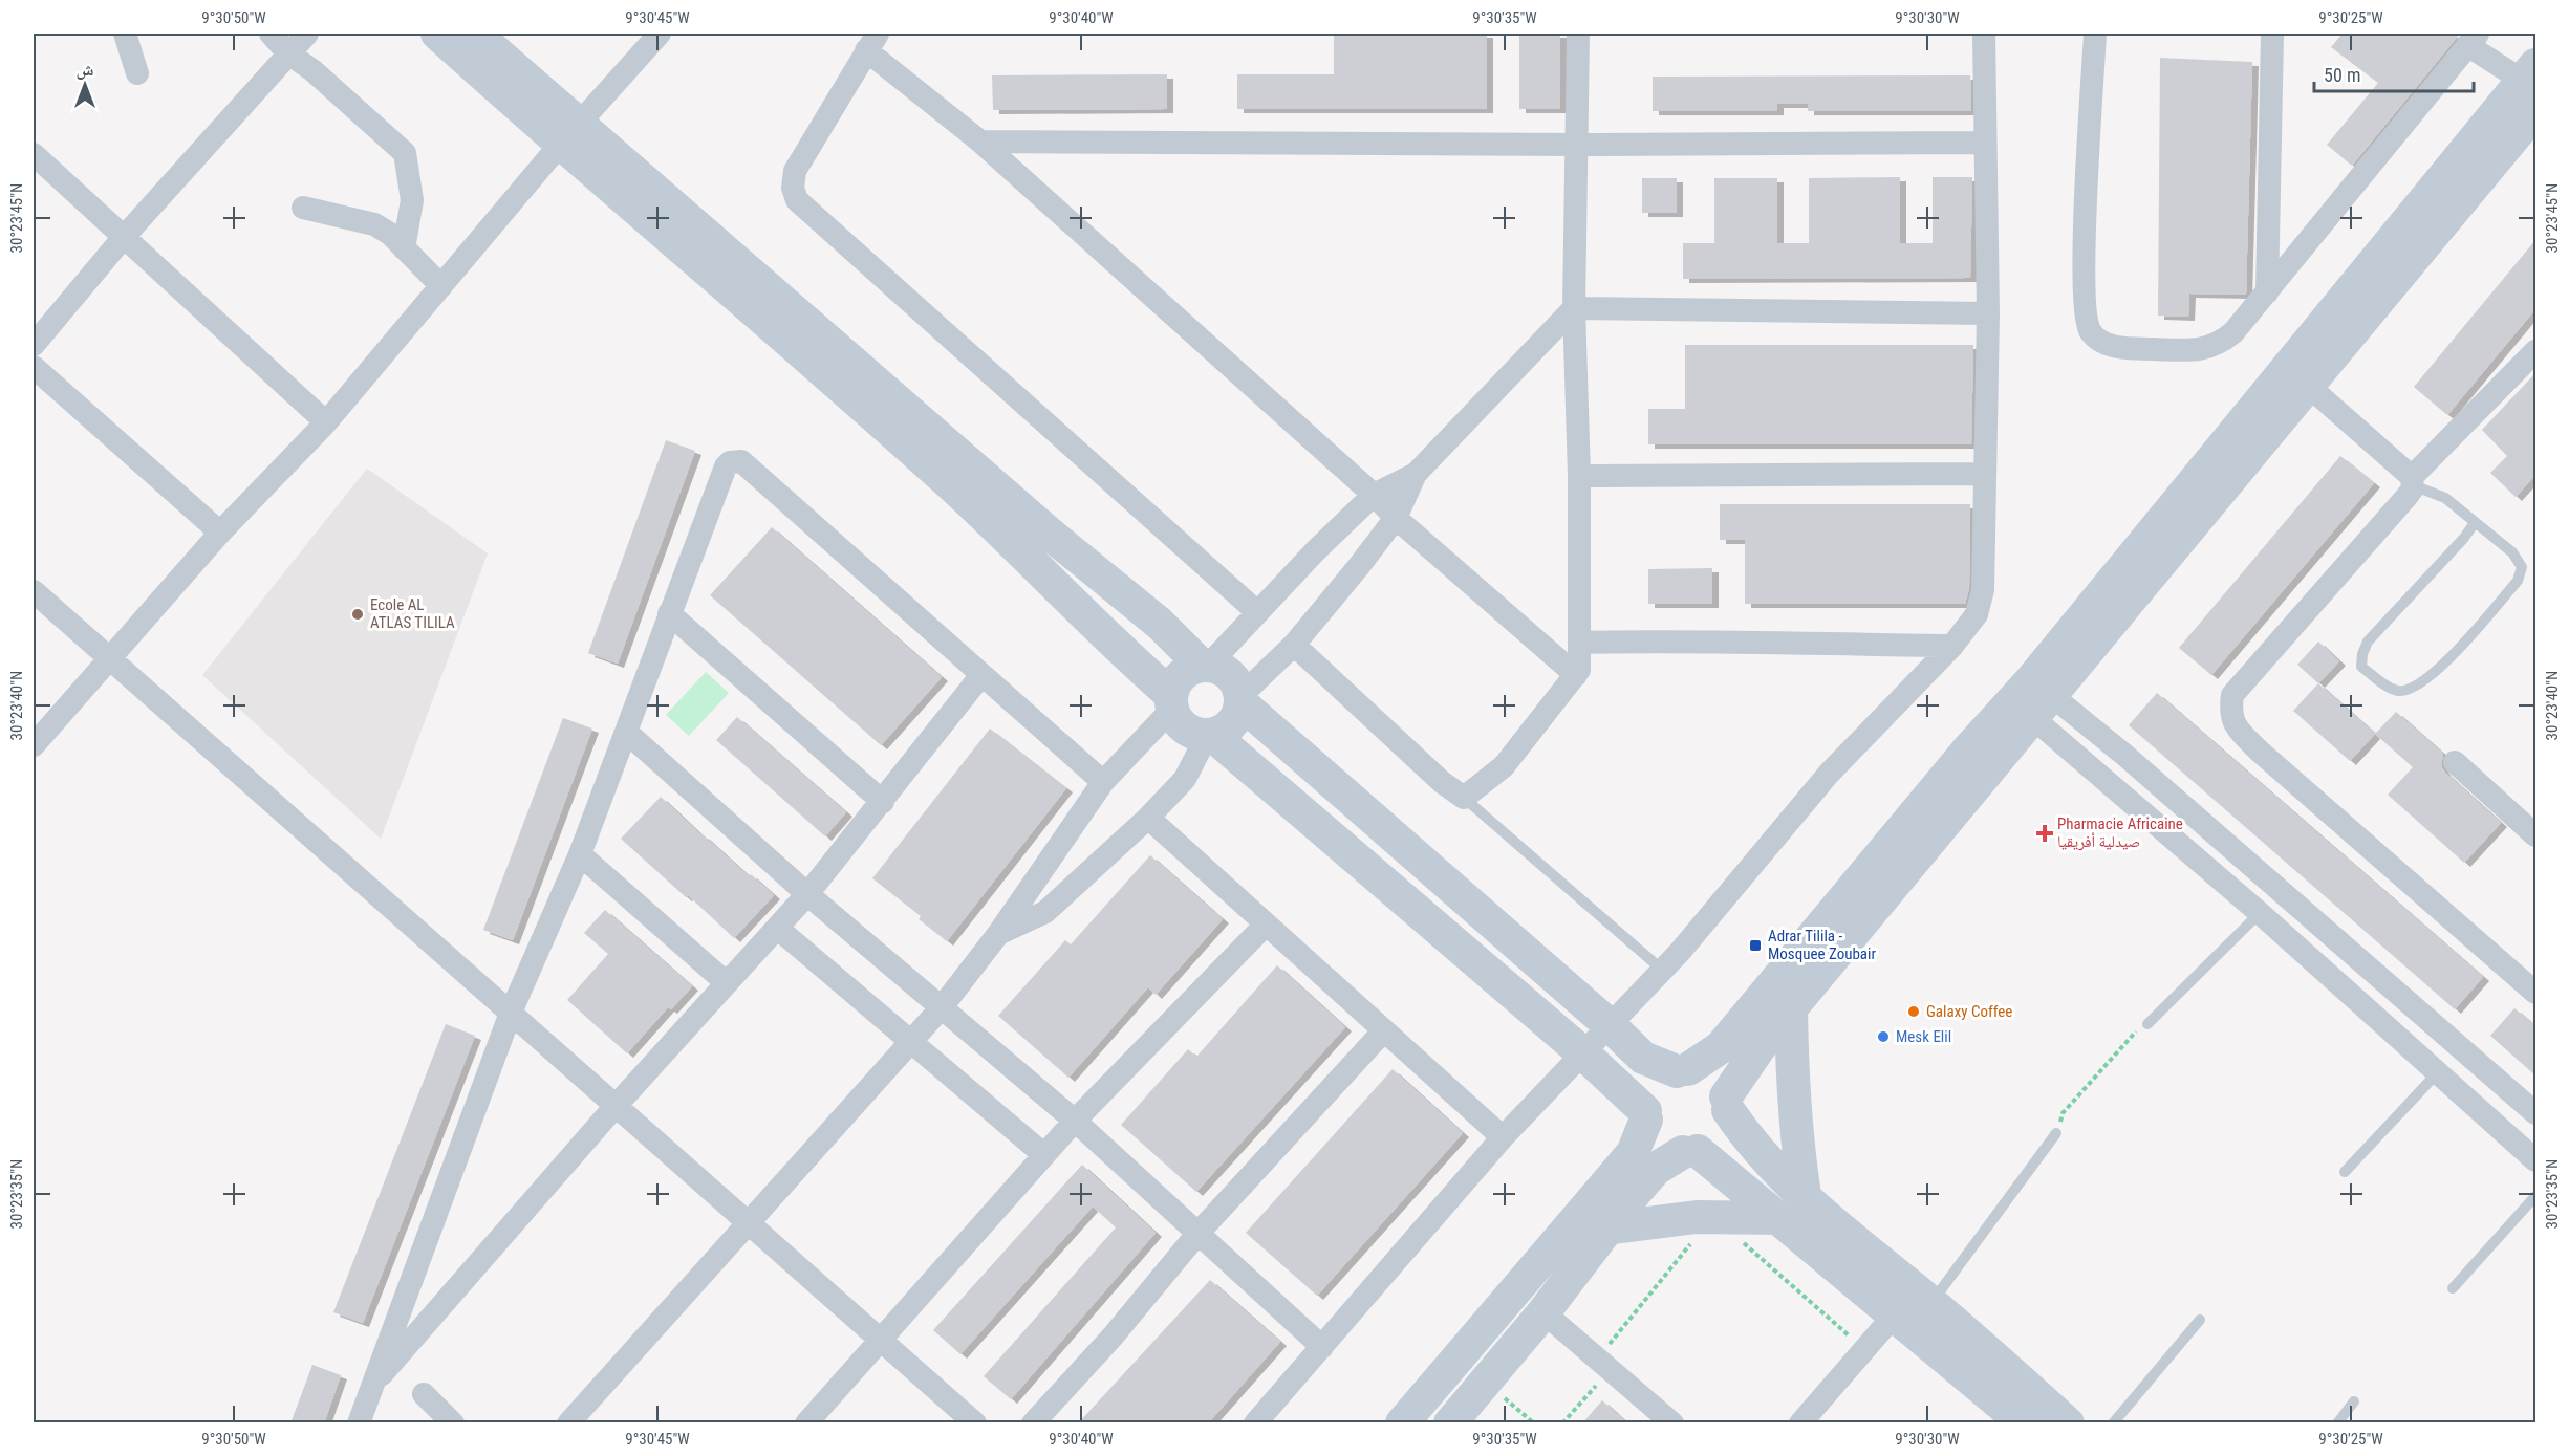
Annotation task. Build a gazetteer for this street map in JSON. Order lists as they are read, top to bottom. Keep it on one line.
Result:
{"places":{"other":["Ecole AL ATLAS TILILA","Galaxy Coffee","Mesk Elil"],"health":["Pharmacie Africaine صيدلية أفريقيا"],"transit":["Adrar Tilila - Mosquee Zoubair"]},"scale_bar":"50 m","north":"top","coordinates":["9°30'50\"W","9°30'45\"W","9°30'40\"W","9°30'35\"W","9°30'30\"W","9°30'25\"W","30°23'45\"N","30°23'40\"N","30°23'35\"N"]}
